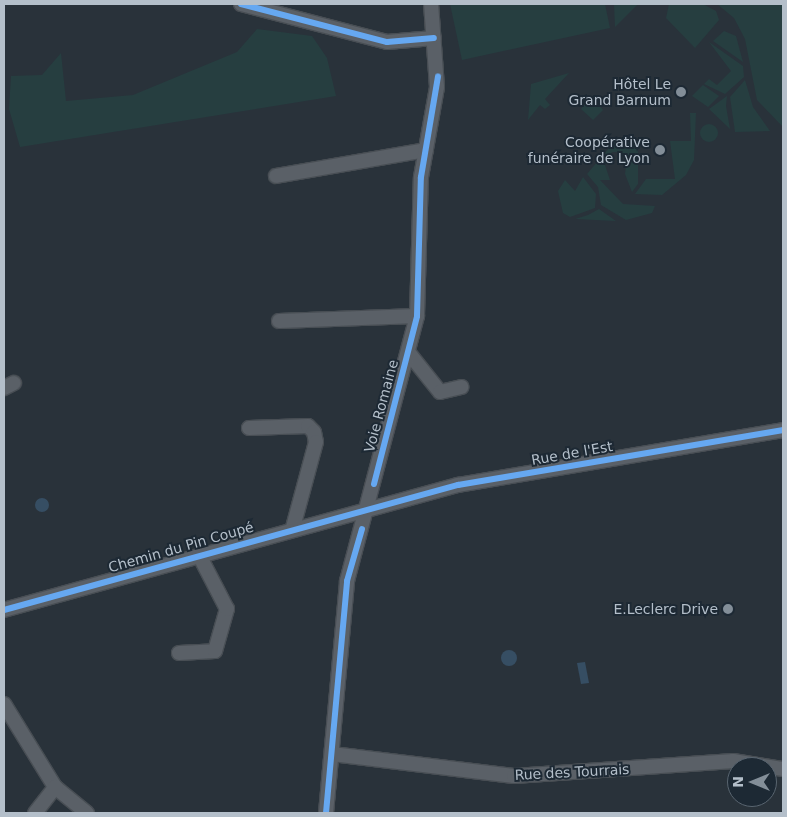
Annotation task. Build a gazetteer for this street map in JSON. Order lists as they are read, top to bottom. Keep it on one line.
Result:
{"streets":{"street":["Voie Romaine","Rue de l'Est","Chemin du Pin Coupé","Rue des Tourrais"]},"crossings":[["Voie Romaine","Rue de l'Est"],["Voie Romaine","Chemin du Pin Coupé"],["Voie Romaine","Rue des Tourrais"],["Rue de l'Est","Chemin du Pin Coupé"]],"places":["Hôtel Le Grand Barnum","Coopérative funéraire de Lyon","E.Leclerc Drive"],"north":"left"}
